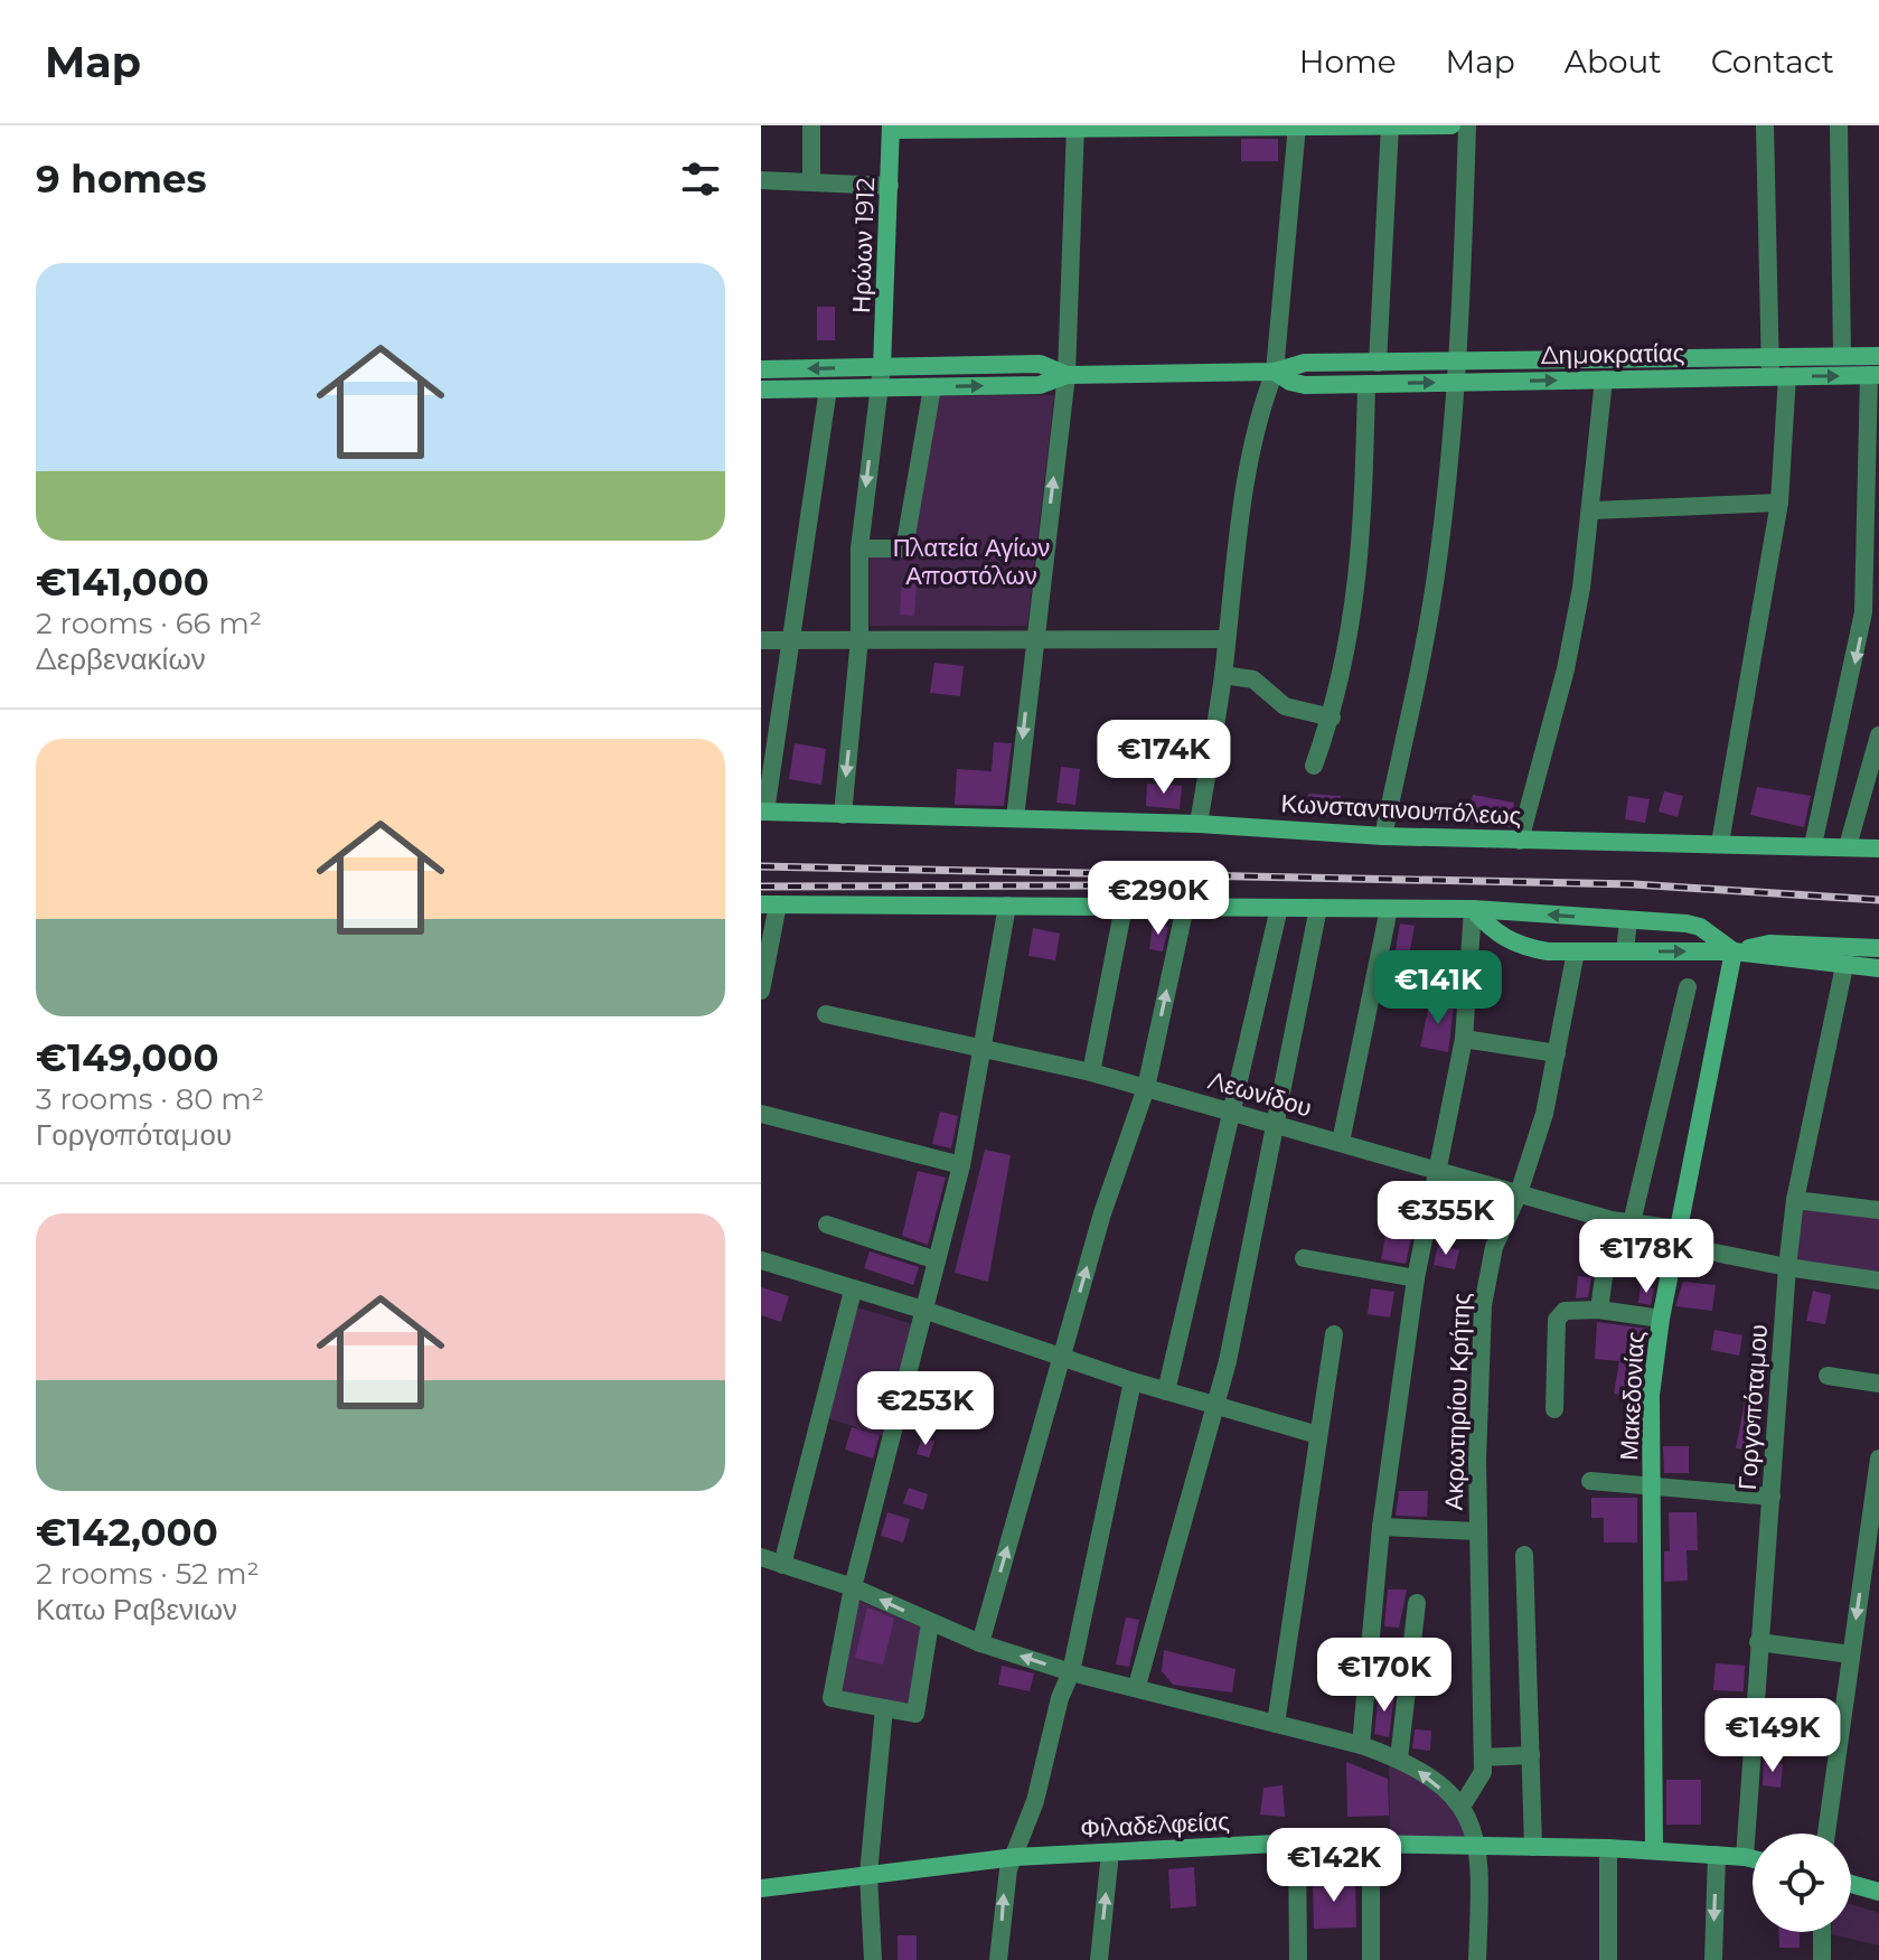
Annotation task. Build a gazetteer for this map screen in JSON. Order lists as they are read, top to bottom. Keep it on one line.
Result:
{"streets":{"street":["Ηρώων 1912","Δημοκρατίας","Κωνσταντινουπόλεως","Λεωνίδου","Μακεδονίας","Ακρωτηρίου Κρήτης","Γοργοπόταμου","Φιλαδελφείας"]},"crossings":[["Ηρώων 1912","Δημοκρατίας"],["Λεωνίδου","Μακεδονίας"],["Λεωνίδου","Ακρωτηρίου Κρήτης"],["Λεωνίδου","Γοργοπόταμου"],["Μακεδονίας","Φιλαδελφείας"],["Γοργοπόταμου","Φιλαδελφείας"]],"parks":["Πλατεία Αγίων Αποστόλων"],"page":{"header":"Map","nav":["Home","Map","About","Contact"],"heading":"9 homes","list":[{"name":"€141,000","note":"2 rooms · 66 m² · Δερβενακίων"},{"name":"€149,000","note":"3 rooms · 80 m² · Γοργοπόταμου"},{"name":"€142,000","note":"2 rooms · 52 m² · Κατω Ραβενιων"}],"price":["€174K","€290K","€141K","€355K","€178K","€253K","€170K","€149K","€142K"]}}
